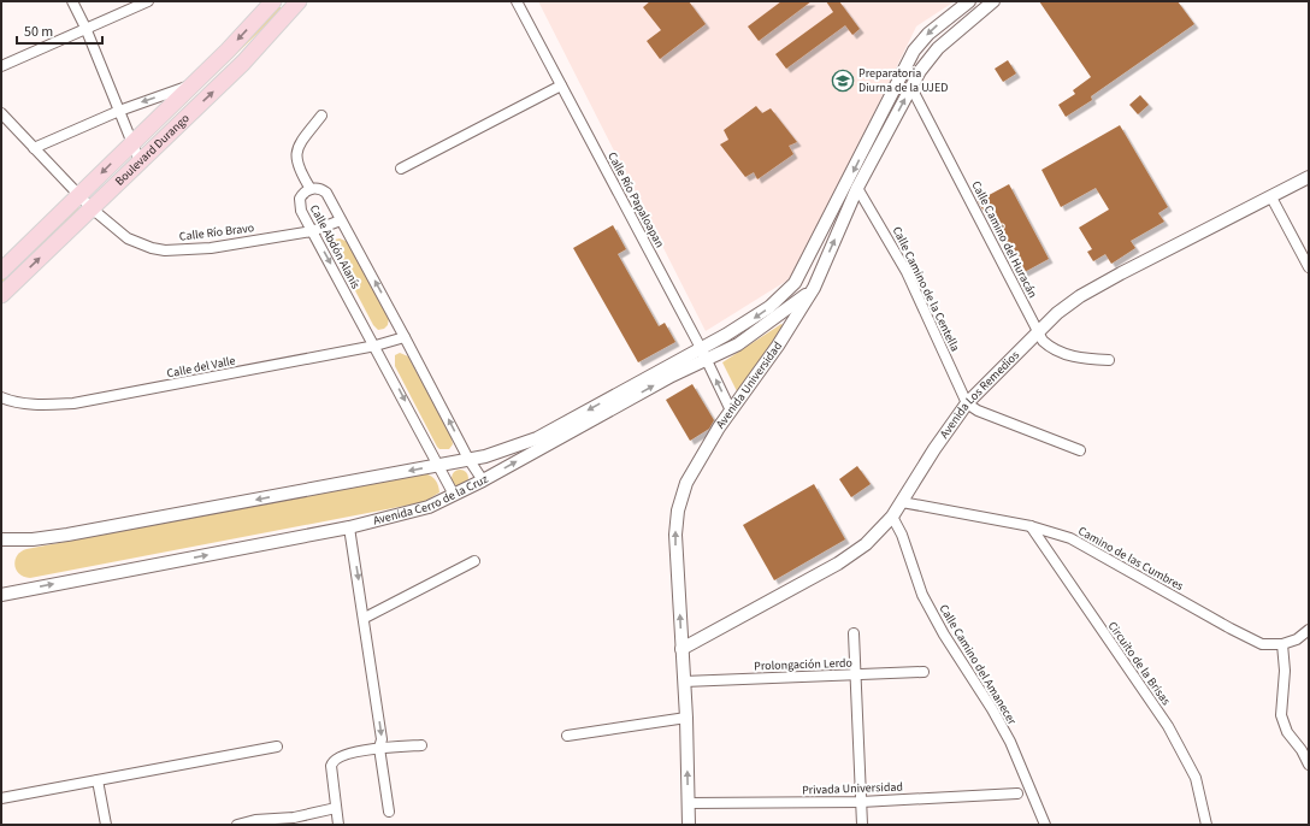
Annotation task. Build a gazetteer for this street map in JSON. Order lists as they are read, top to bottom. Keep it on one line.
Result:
{"streets":{"main road":["Boulevard Durango"],"street":["Calle Río Papaloapan","Calle Río Bravo","Calle Camino del Huracán","Calle Abdón Alanís","Calle Camino de la Centella","Calle del Valle","Avenida Universidad","Avenida Los Remedios","Avenida Cerro de la Cruz","Camino de las Cumbres","Circuito de la Brisas","Prolongación Lerdo","Calle Camino del Amanecer","Privada Universidad"]},"crossings":[["Boulevard Durango","Calle Río Bravo"],["Calle Río Papaloapan","Avenida Universidad"],["Calle Río Papaloapan","Avenida Cerro de la Cruz"],["Calle Río Bravo","Calle Abdón Alanís"],["Calle Camino del Huracán","Avenida Universidad"],["Calle Camino del Huracán","Avenida Los Remedios"],["Calle Abdón Alanís","Calle del Valle"],["Calle Abdón Alanís","Avenida Cerro de la Cruz"],["Calle Camino de la Centella","Avenida Universidad"],["Calle Camino de la Centella","Avenida Los Remedios"],["Avenida Universidad","Avenida Los Remedios"],["Avenida Universidad","Avenida Cerro de la Cruz"],["Avenida Universidad","Prolongación Lerdo"],["Avenida Universidad","Privada Universidad"],["Avenida Los Remedios","Camino de las Cumbres"],["Avenida Los Remedios","Calle Camino del Amanecer"],["Camino de las Cumbres","Circuito de la Brisas"]],"one_way":["Avenida Universidad"],"places":{"school or university":["Preparatoria Diurna de la UJED"]},"scale_bar":"50 m"}
